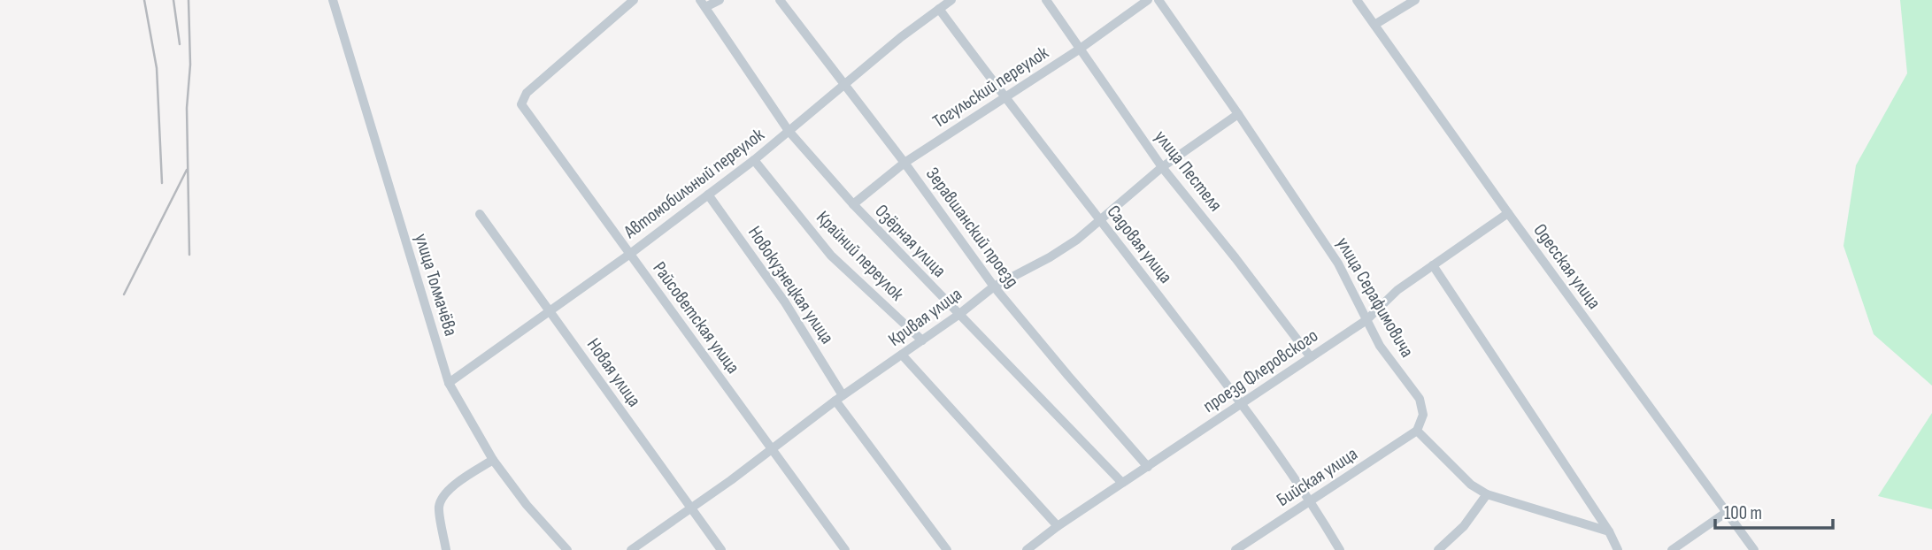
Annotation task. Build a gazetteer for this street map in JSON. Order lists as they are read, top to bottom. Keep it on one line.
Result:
{"streets":{"street":["Тогульский переулок","улица Пестеля","Автомобильный переулок","Зеравшанский проезд","Озёрная улица","Садовая улица","Крайний переулок","Одесская улица","улица Толмачёва","Новокузнецкая улица","улица Серафимовича","Кривая улица","Райсоветская улица","проезд Флеровского","Новая улица","Бийская улица"]},"crossings":[["Тогульский переулок","улица Пестеля"],["Тогульский переулок","Зеравшанский проезд"],["Тогульский переулок","Озёрная улица"],["Тогульский переулок","Садовая улица"],["улица Пестеля","Кривая улица"],["улица Пестеля","проезд Флеровского"],["Автомобильный переулок","Зеравшанский проезд"],["Автомобильный переулок","Озёрная улица"],["Автомобильный переулок","Садовая улица"],["Автомобильный переулок","Крайний переулок"],["Автомобильный переулок","улица Толмачёва"],["Автомобильный переулок","Новокузнецкая улица"],["Автомобильный переулок","Райсоветская улица"],["Автомобильный переулок","Новая улица"],["Зеравшанский проезд","Кривая улица"],["Зеравшанский проезд","проезд Флеровского"],["Озёрная улица","Кривая улица"],["Озёрная улица","проезд Флеровского"],["Садовая улица","Кривая улица"],["Садовая улица","проезд Флеровского"],["Садовая улица","Бийская улица"],["Крайний переулок","Кривая улица"],["Одесская улица","проезд Флеровского"],["Новокузнецкая улица","Кривая улица"],["улица Серафимовича","Кривая улица"],["улица Серафимовича","проезд Флеровского"],["улица Серафимовича","Бийская улица"],["Кривая улица","Райсоветская улица"],["Кривая улица","Новая улица"]],"scale_bar":"100 m"}
